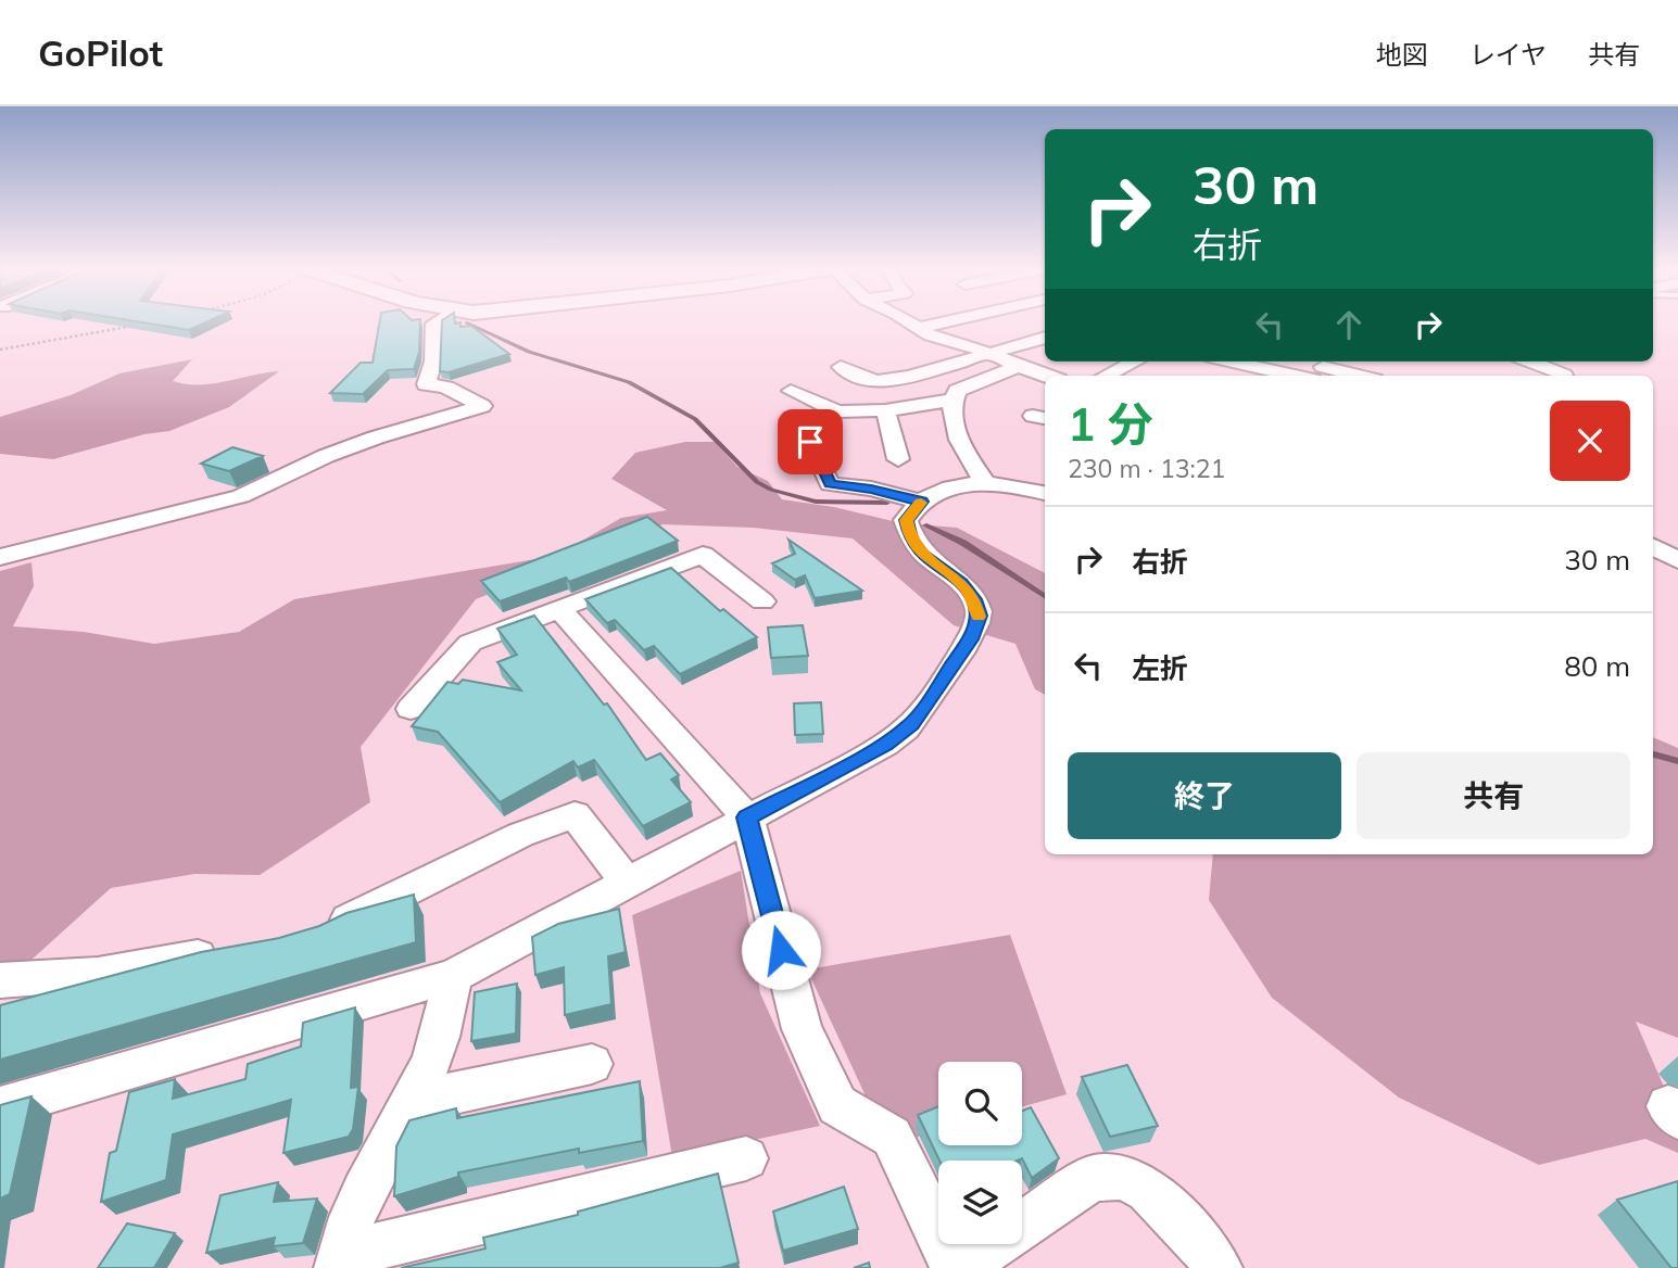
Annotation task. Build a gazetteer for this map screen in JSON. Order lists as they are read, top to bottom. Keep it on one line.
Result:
{"page":{"header":"GoPilot","nav":["地図","レイヤ","共有"],"turn":["30 m","右折"],"heading":["1 分","230 m · 13:21"],"list":[{"name":"右折","value":"30 m"},{"name":"左折","value":"80 m"}],"buttons":["終了","共有"]}}
